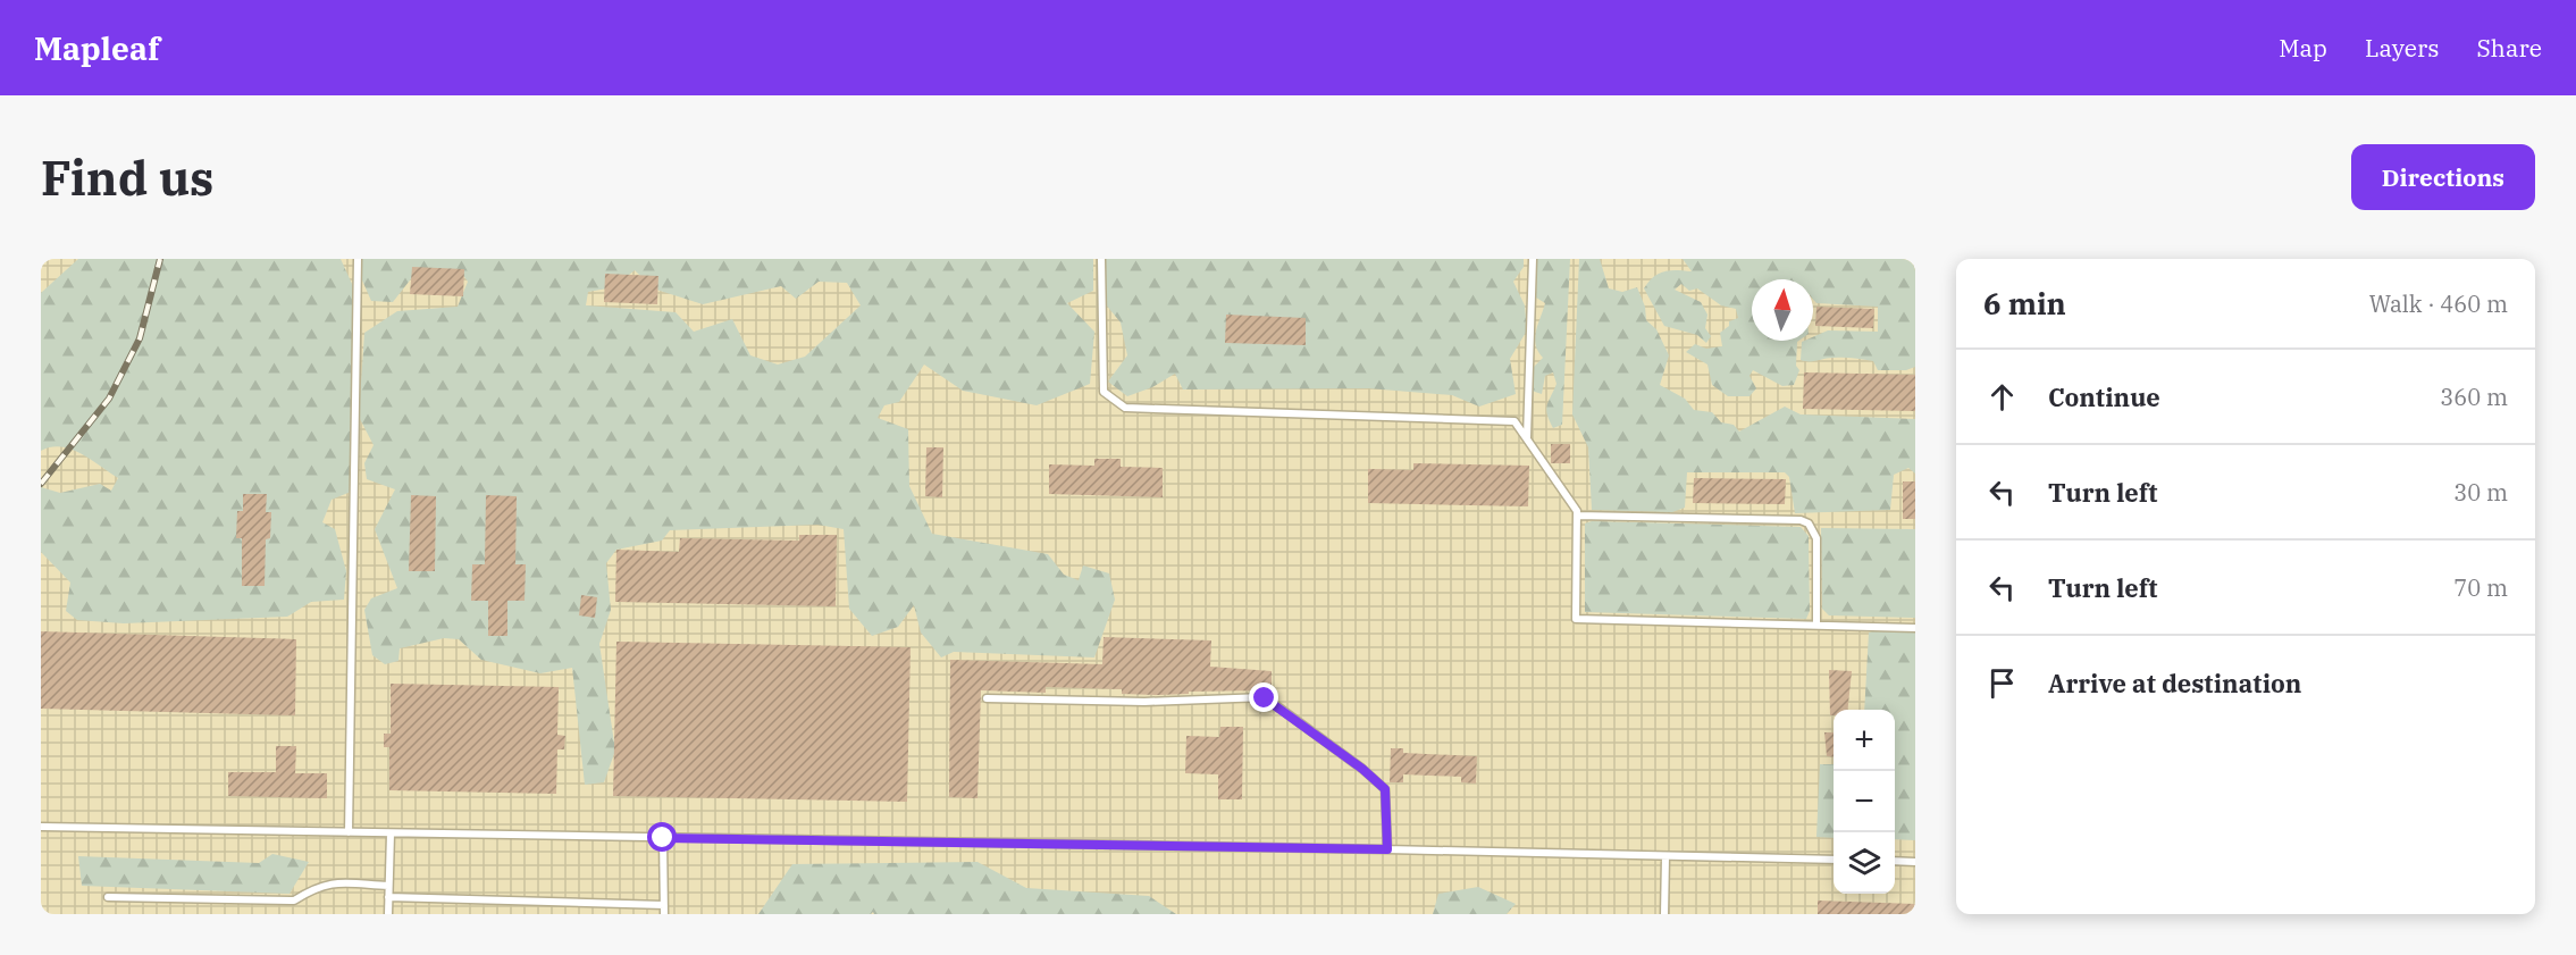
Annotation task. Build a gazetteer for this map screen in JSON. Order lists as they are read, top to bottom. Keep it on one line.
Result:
{"north":"top","page":{"header":"Mapleaf","nav":["Map","Layers","Share"],"buttons":"Directions","title":"Find us","heading":["6 min","Walk · 460 m"],"list":[["Continue","360 m"],["Turn left","30 m"],["Turn left","70 m"],"Arrive at destination"],"map_buttons":["+","−"]}}
